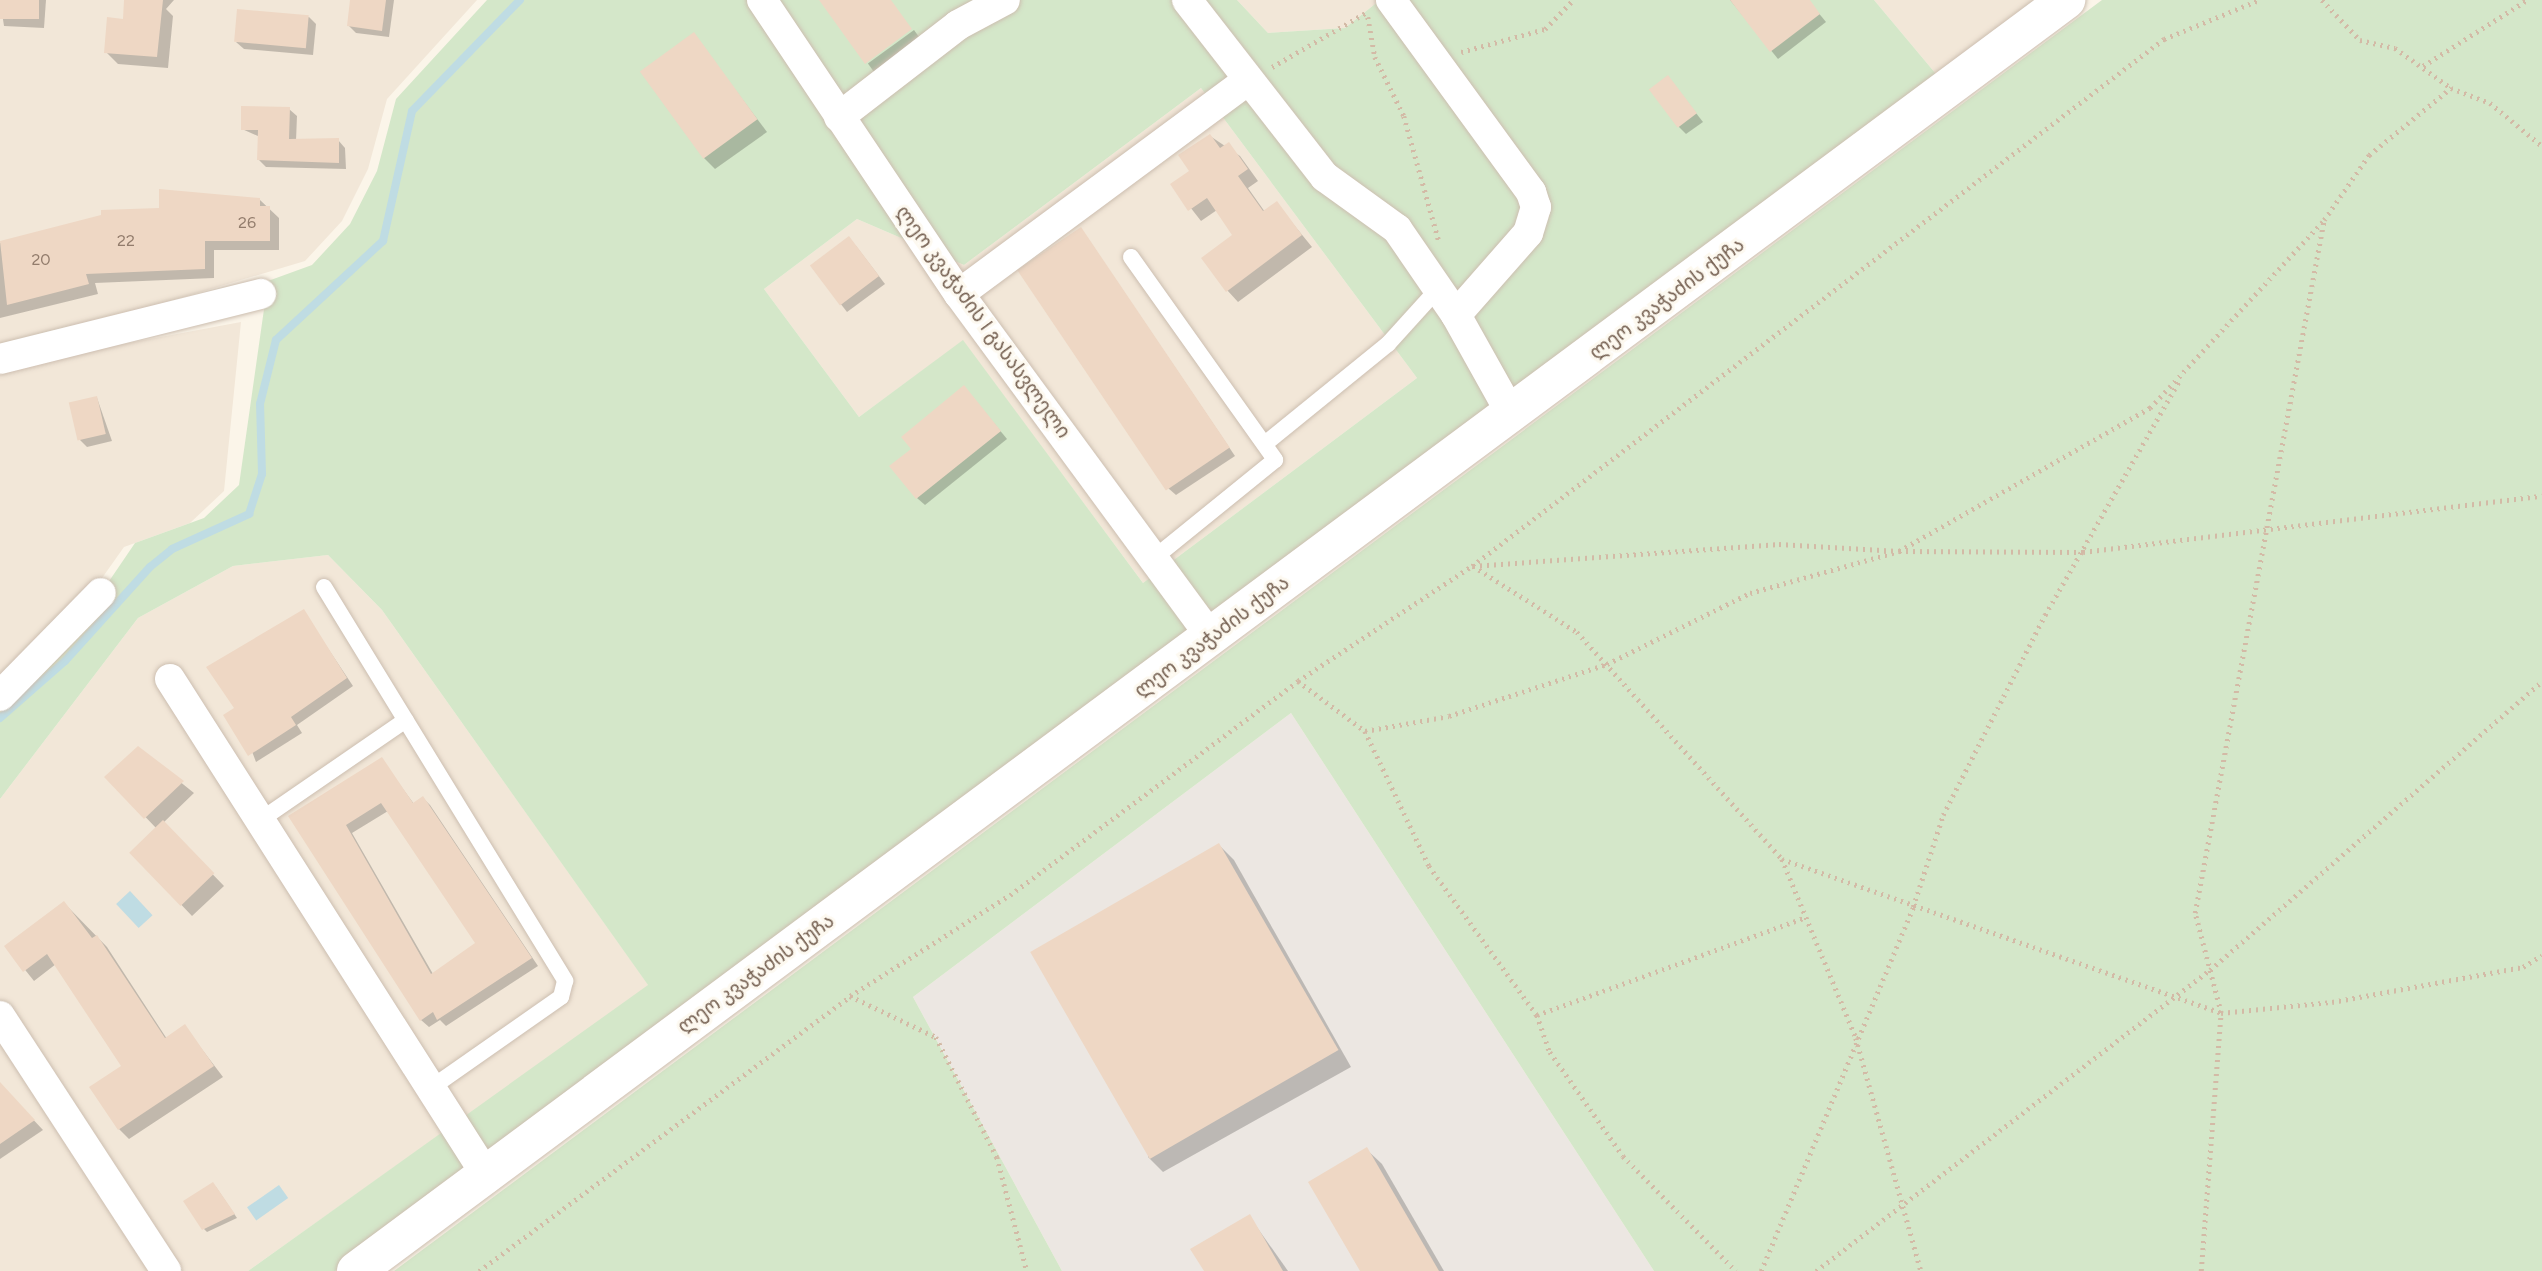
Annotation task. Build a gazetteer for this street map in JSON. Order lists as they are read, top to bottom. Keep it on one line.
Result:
{"streets":{"main road":["ლეო კვაჭაძის ქუჩა"],"street":["ლეო კვაჭაძის I გასასვლელი"]},"crossings":[["ლეო კვაჭაძის ქუჩა","ლეო კვაჭაძის I გასასვლელი"]],"house_numbers":["26","22","20"]}
